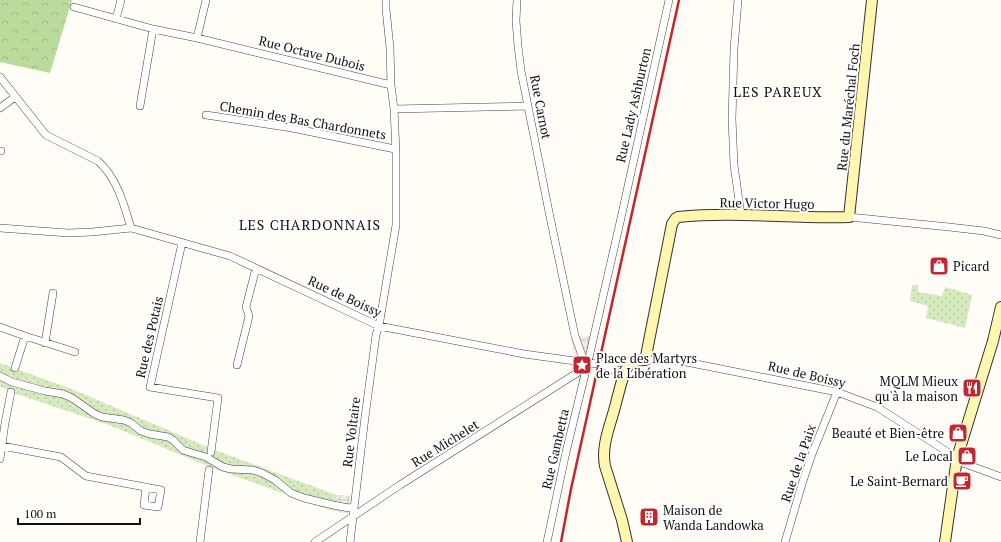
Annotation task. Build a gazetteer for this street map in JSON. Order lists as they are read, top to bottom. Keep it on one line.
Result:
{"streets":{"street":["Rue Octave Dubois","Rue Lady Ashburton","Rue Carnot","Rue du Maréchal Foch","Chemin des Bas Chardonnets","Rue Victor Hugo","Rue de Boissy","Rue des Potais","Rue Voltaire","Rue Michelet","Rue Gambetta","Rue de la Paix"]},"crossings":[["Rue du Maréchal Foch","Rue Victor Hugo"],["Chemin des Bas Chardonnets","Rue Voltaire"],["Rue Victor Hugo","Rue de Boissy"],["Rue de Boissy","Rue des Potais"],["Rue de Boissy","Rue Voltaire"],["Rue de Boissy","Rue Michelet"],["Rue de Boissy","Rue Gambetta"],["Rue de Boissy","Rue de la Paix"],["Rue Voltaire","Rue Michelet"],["Rue Michelet","Rue Gambetta"]],"districts":["LES PAREUX","LES CHARDONNAIS"],"places":{"shop":["Picard","Beauté et Bien-être","Le Local"],"place":["Place des Martyrs de la Libération"],"restaurant":["MQLM Mieux qu'à la maison"],"cafe":["Le Saint-Bernard"],"building":["Maison de Wanda Landowka"]},"scale_bar":"100 m"}
